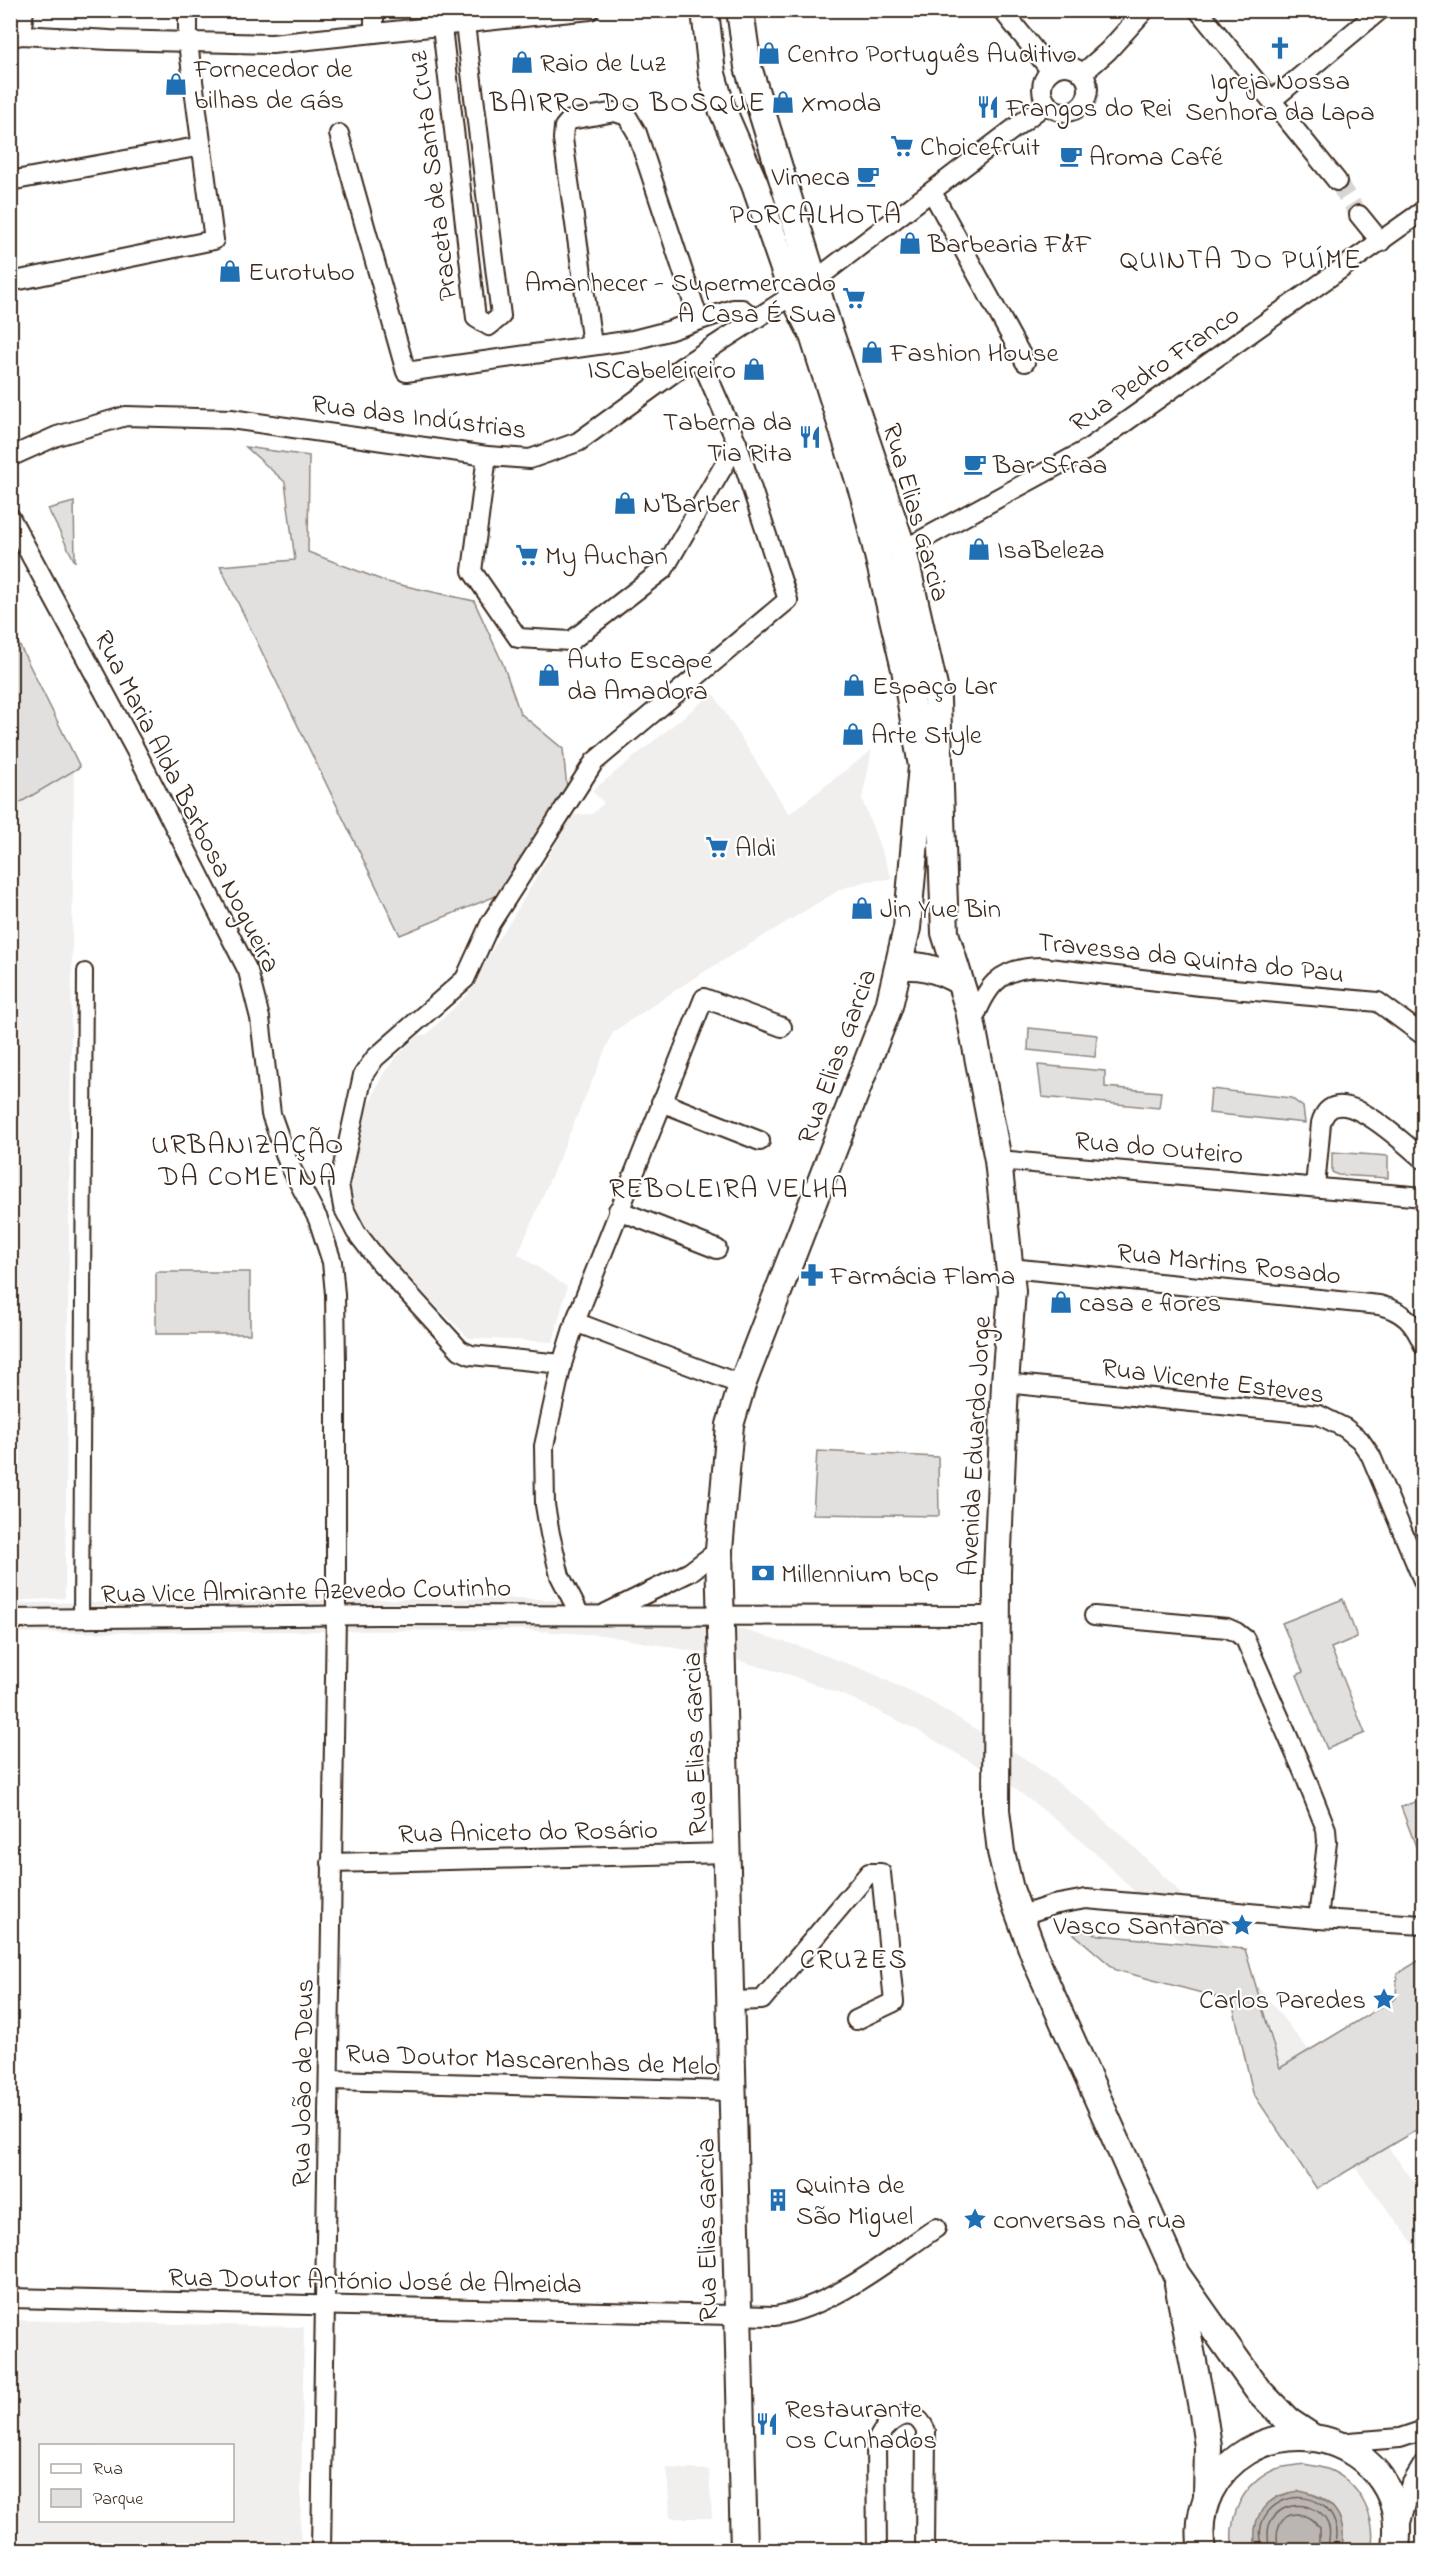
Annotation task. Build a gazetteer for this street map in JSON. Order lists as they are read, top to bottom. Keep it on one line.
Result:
{"streets":{"main road":["Rua Elias Garcia","Avenida Eduardo Jorge"],"street":["Praceta de Santa Cruz","Rua Pedro Franco","Rua das Indústrias","Rua Maria Alda Barbosa Nogueira","Travessa da Quinta do Pau","Rua do Outeiro","Rua Martins Rosado","Rua Vicente Esteves","Rua Vice Almirante Azevedo Coutinho","Rua Aniceto do Rosário","Rua Doutor Mascarenhas de Melo","Rua João de Deus","Rua Doutor António José de Almeida"]},"crossings":[["Rua Pedro Franco","Rua Elias Garcia"],["Rua das Indústrias","Rua Elias Garcia"],["Rua Elias Garcia","Avenida Eduardo Jorge"],["Rua Elias Garcia","Rua Vice Almirante Azevedo Coutinho"],["Rua Elias Garcia","Rua Aniceto do Rosário"],["Rua Elias Garcia","Rua Doutor Mascarenhas de Melo"],["Rua Elias Garcia","Rua Doutor António José de Almeida"],["Rua Maria Alda Barbosa Nogueira","Rua Vice Almirante Azevedo Coutinho"],["Rua Maria Alda Barbosa Nogueira","Rua João de Deus"],["Travessa da Quinta do Pau","Avenida Eduardo Jorge"],["Rua do Outeiro","Avenida Eduardo Jorge"],["Rua Martins Rosado","Avenida Eduardo Jorge"],["Rua Vicente Esteves","Avenida Eduardo Jorge"],["Avenida Eduardo Jorge","Rua Vice Almirante Azevedo Coutinho"],["Rua Vice Almirante Azevedo Coutinho","Rua João de Deus"],["Rua Aniceto do Rosário","Rua João de Deus"],["Rua Doutor Mascarenhas de Melo","Rua João de Deus"],["Rua João de Deus","Rua Doutor António José de Almeida"]],"districts":["BAIRRO DO BOSQUE","PORCALHOTA","QUINTA DO PUÍME","URBANIZAÇÃO DA COMETNA","REBOLEIRA VELHA","CRUZES"],"places":{"church":["Igreja Nossa Senhora da Lapa"],"shop":["Centro Português Auditivo","Raio de Luz","Fornecedor de bilhas de Gás","Xmoda","Barbearia F&F","Eurotubo","Fashion House","ISCabeleireiro","N'Barber","IsaBeleza","Auto Escape da Amadora","Espaço Lar","Arte Style","Jin Yue Bin","casa e flores"],"restaurant":["Frangos do Rei","Taberna da Tia Rita","Restaurante Os Cunhados"],"supermarket":["Choicefruit","Amanhecer - Supermercado A Casa É Sua","My Auchan","Aldi"],"cafe":["Aroma Café","Vimeca","Bar Sfraa"],"pharmacy":["Farmácia Flama"],"bank":["Millennium bcp"],"place":["Vasco Santana","Carlos Paredes","conversas na rua"],"building":["Quinta de São Miguel"]},"legend":["Rua","Parque"]}
